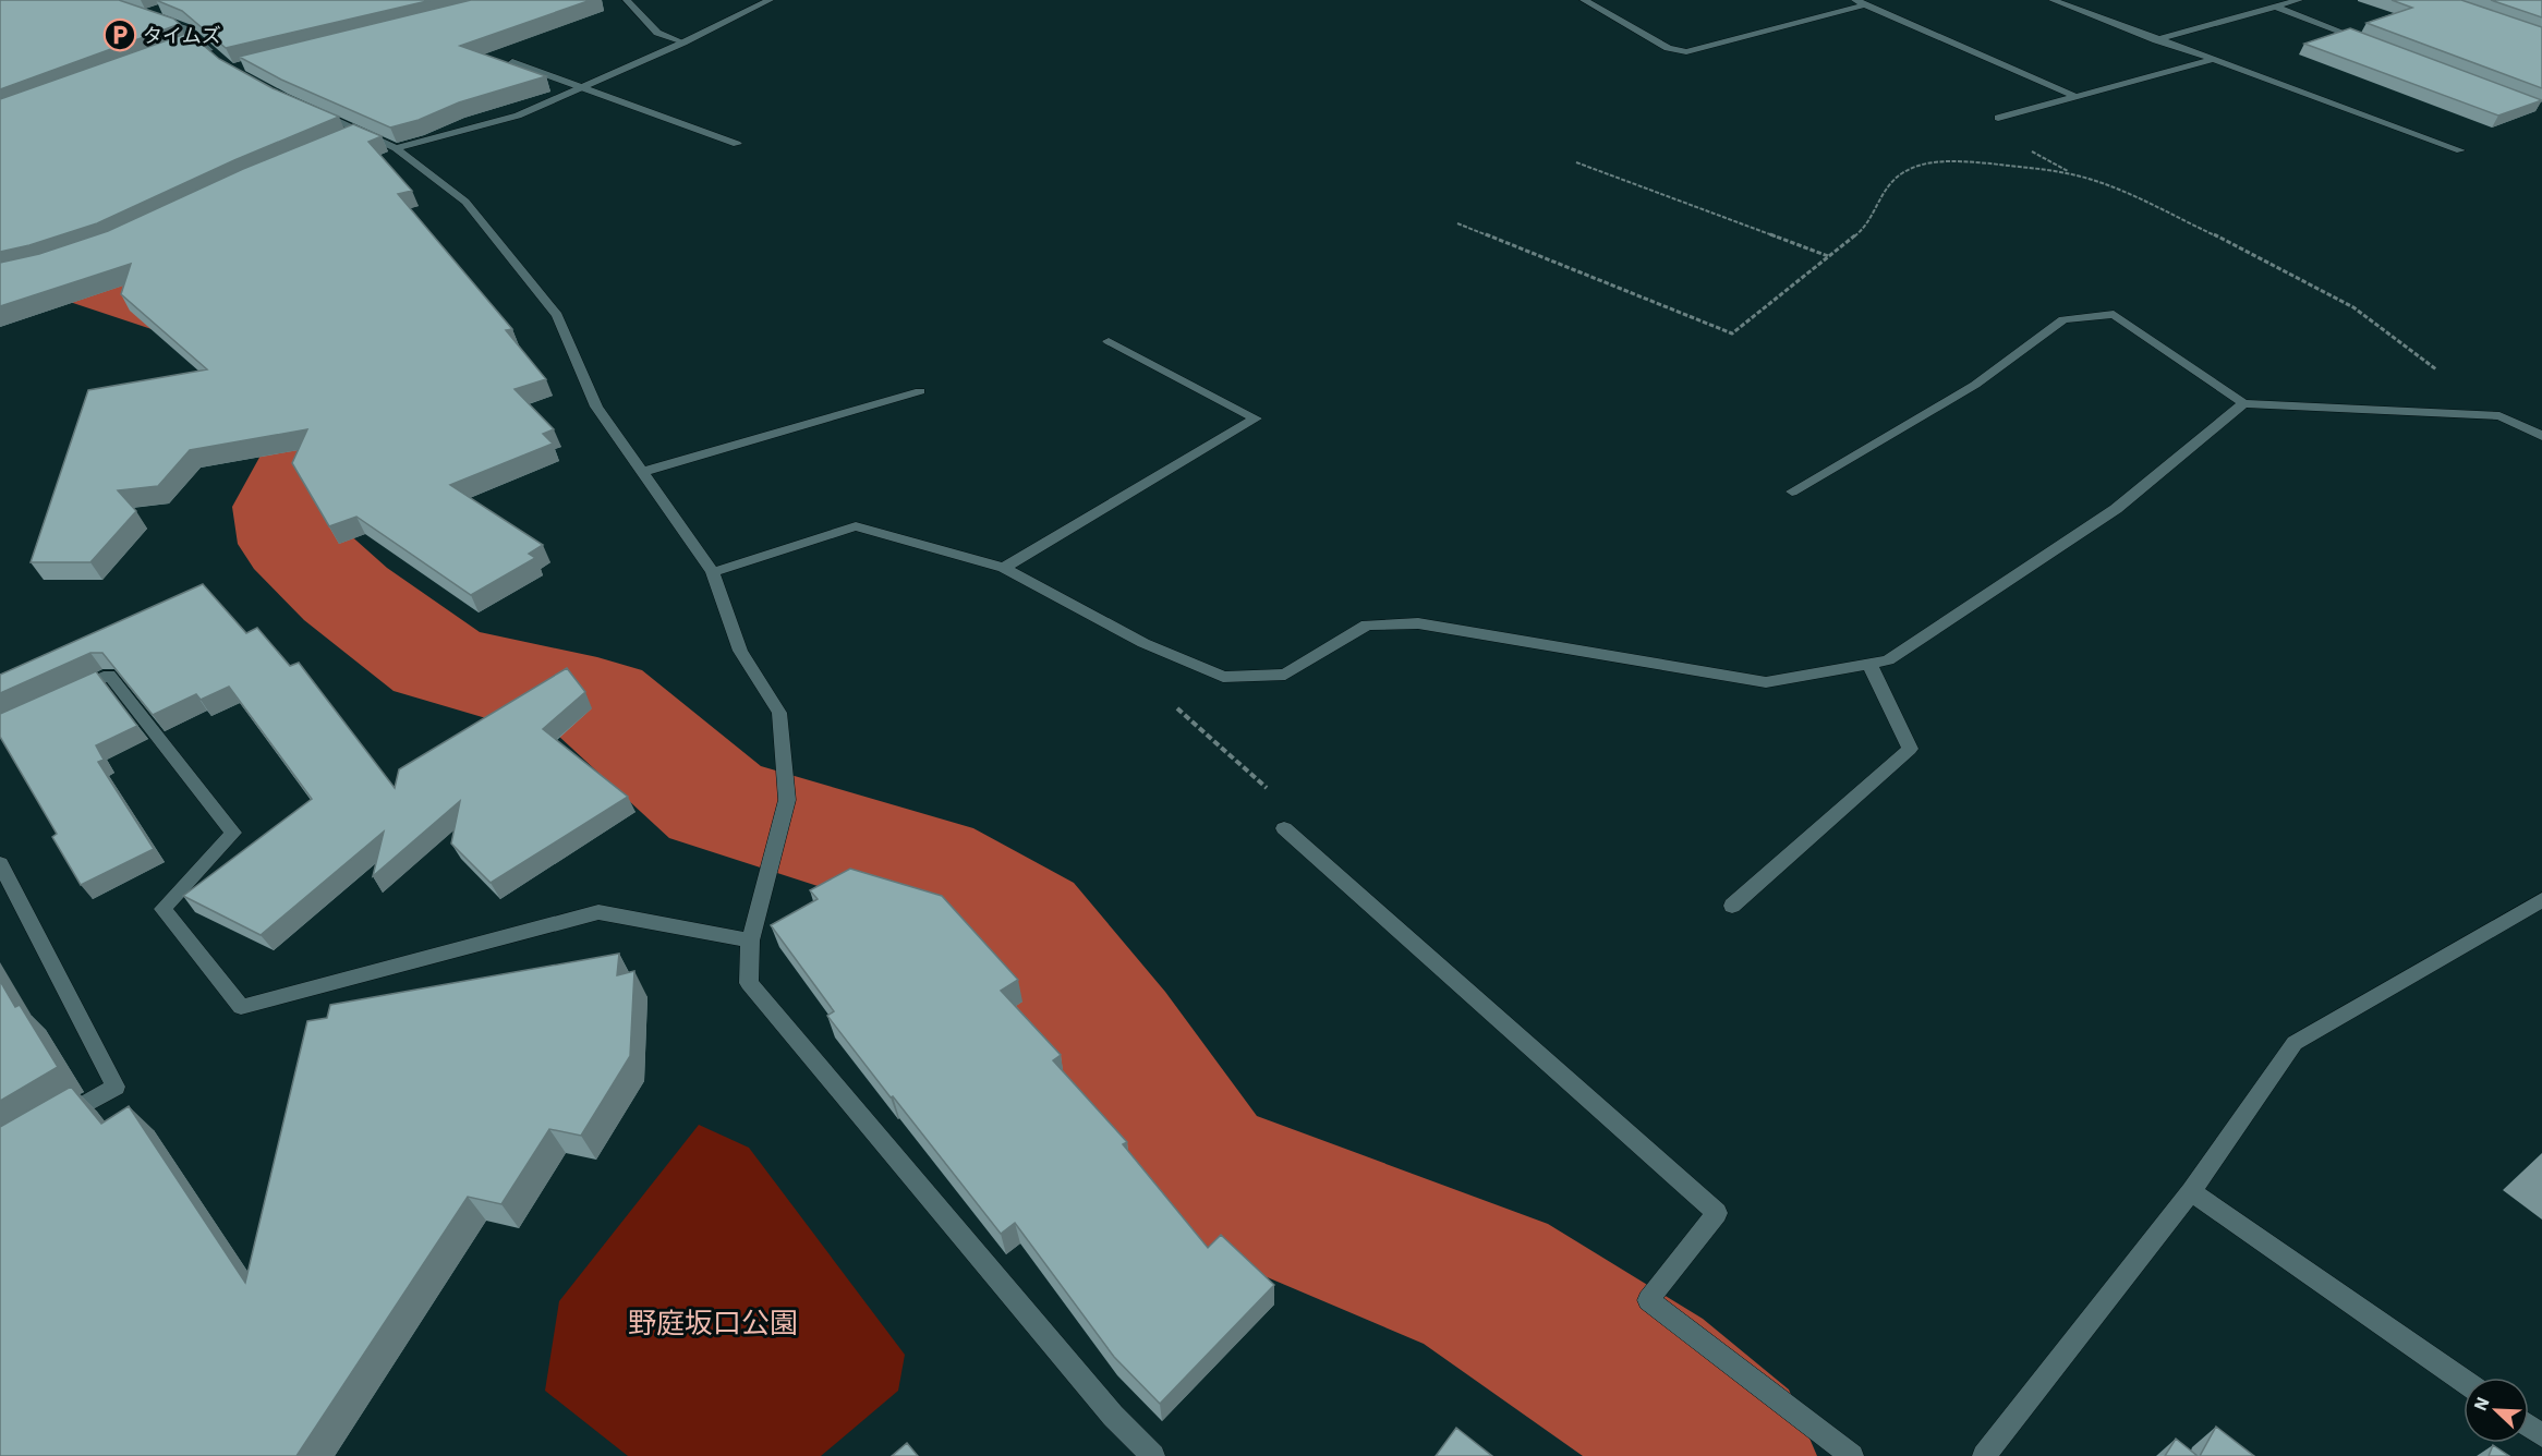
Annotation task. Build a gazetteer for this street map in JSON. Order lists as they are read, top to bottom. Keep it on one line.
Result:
{"parks":["野庭坂口公園"],"places":{"parking":["タイムズ"]},"north":"top left"}
